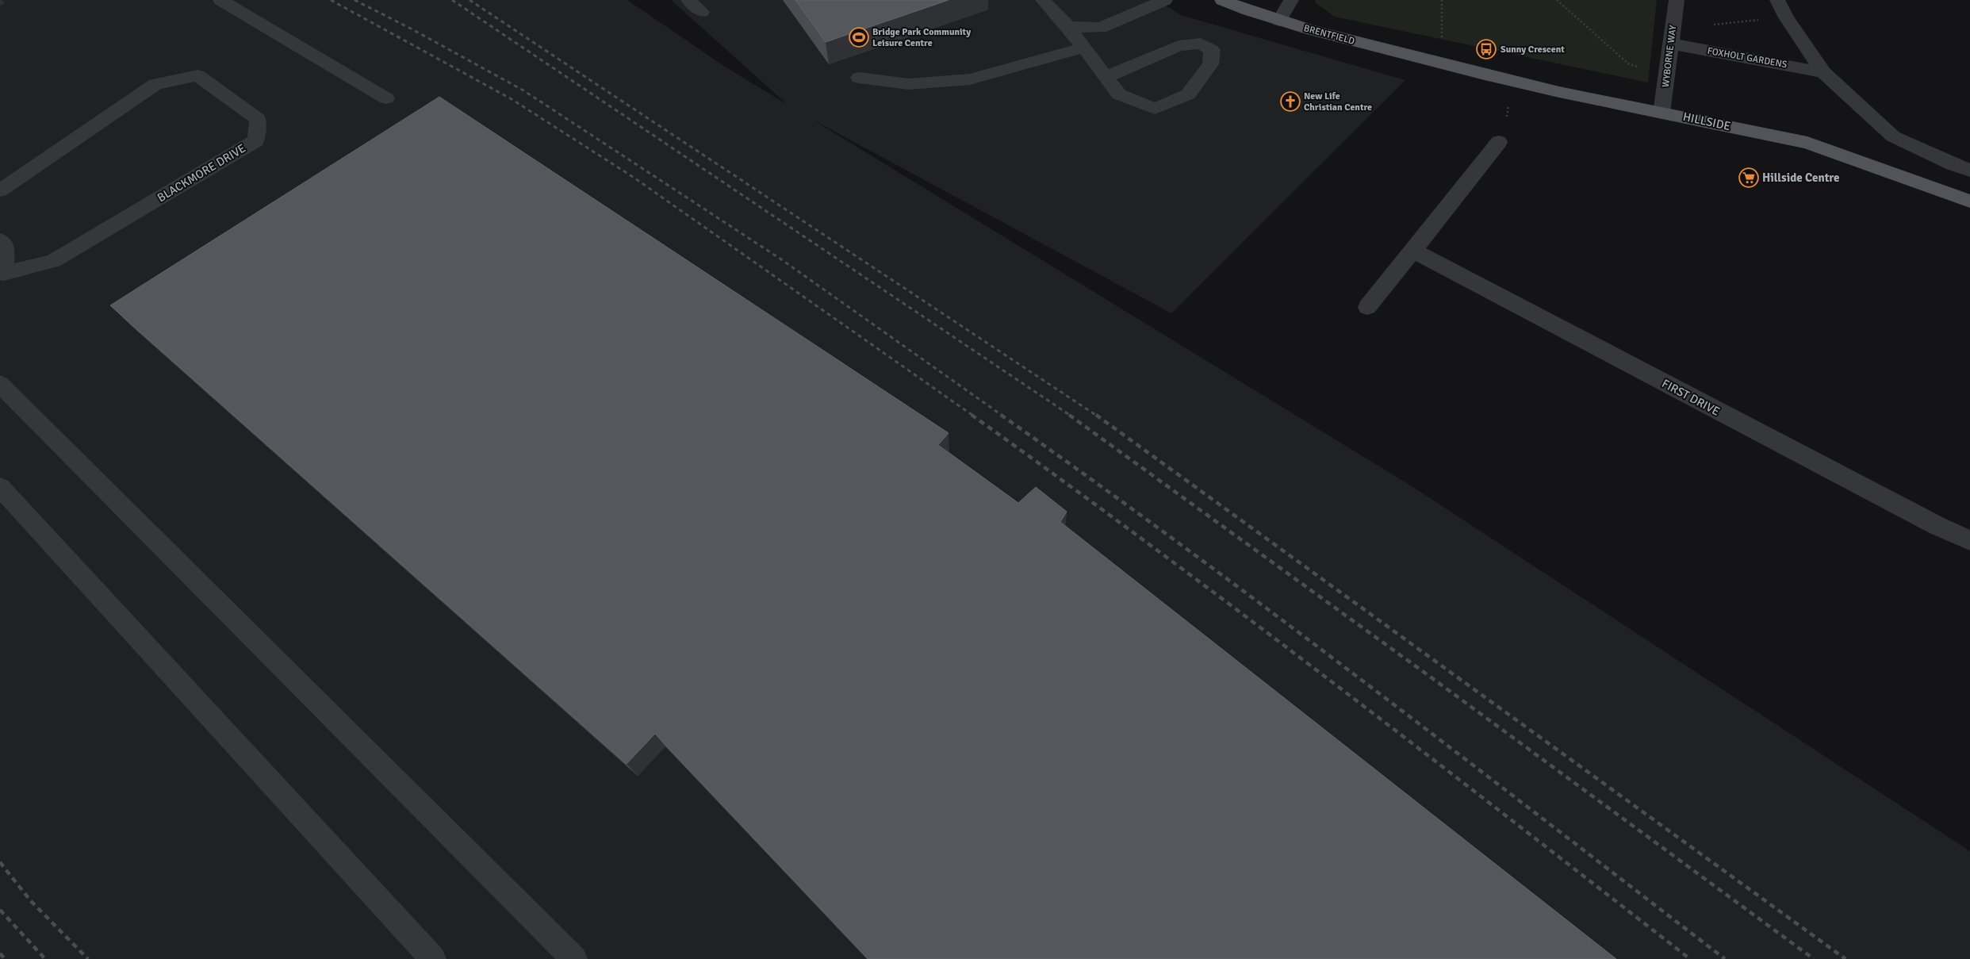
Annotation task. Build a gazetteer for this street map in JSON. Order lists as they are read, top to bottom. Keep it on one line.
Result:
{"streets":{"main road":["BRENTFIELD","HILLSIDE"],"street":["WYBORNE WAY","FOXHOLT GARDENS","BLACKMORE DRIVE","FIRST DRIVE"]},"crossings":[["BRENTFIELD","HILLSIDE"],["WYBORNE WAY","FOXHOLT GARDENS"],["WYBORNE WAY","HILLSIDE"]],"places":{"sports":["Bridge Park Community Leisure Centre"],"bus stop":["Sunny Crescent"],"church":["New Life Christian Centre"],"supermarket":["Hillside Centre"]}}
